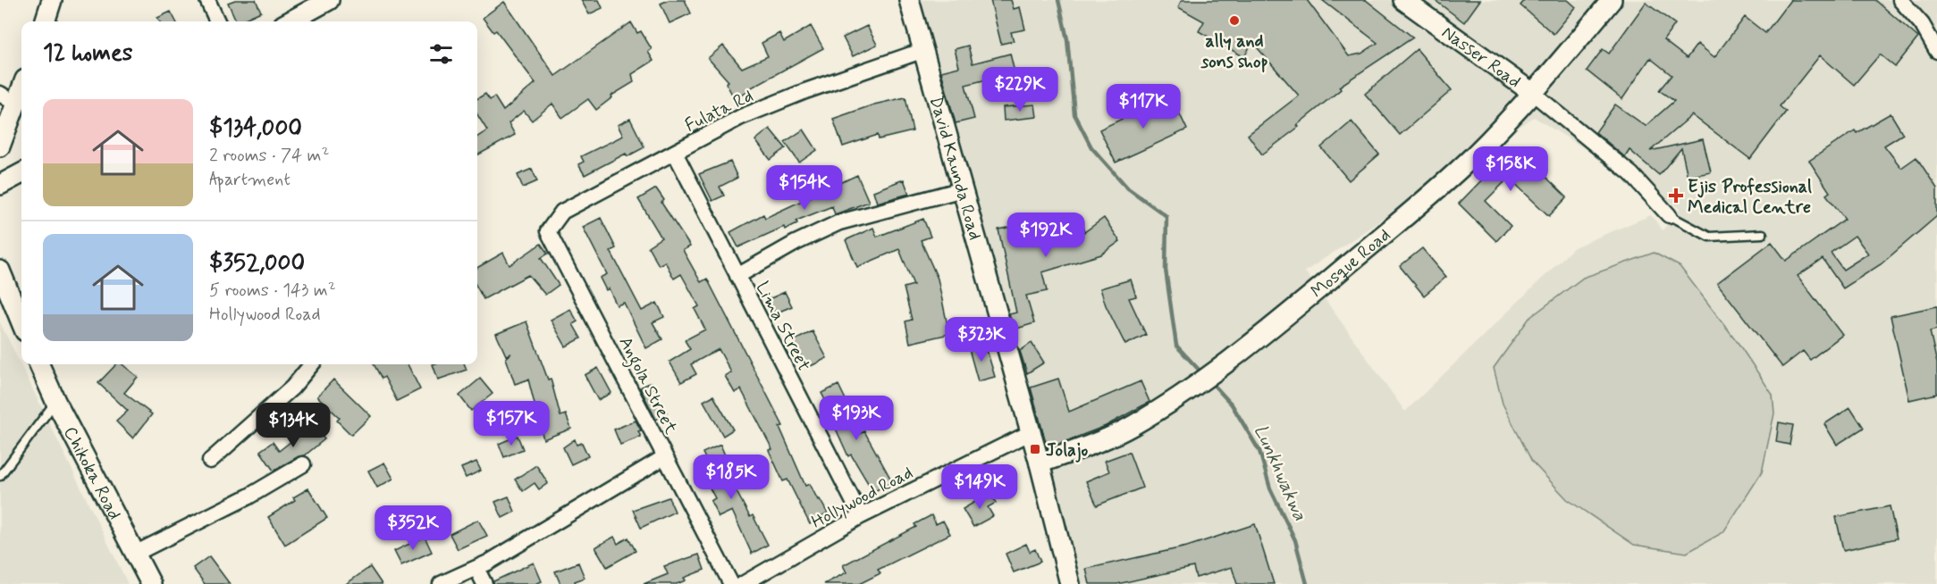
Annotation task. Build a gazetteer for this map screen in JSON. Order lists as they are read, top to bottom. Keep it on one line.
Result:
{"streets":{"street":["Nasser Road","Fulata Rd","David Kaunda Road","Mosque Road","Lima Street","Angola Street","Chikoka Road","Hollywood Road"]},"crossings":[["Nasser Road","Mosque Road"],["Fulata Rd","David Kaunda Road"],["Fulata Rd","Lima Street"],["Fulata Rd","Angola Street"],["David Kaunda Road","Mosque Road"],["David Kaunda Road","Hollywood Road"],["Lima Street","Hollywood Road"]],"water":["Lunkhwakwa"],"places":{"other":["ally and sons shop"],"health":["Ejis Professional Medical Centre"],"transit":["Jolajo"]},"page":{"heading":"12 homes","price":["$229K","$117K","$158K","$154K","$192K","$323K","$193K","$157K","$134K","$185K","$149K","$352K"],"list":[{"name":"$134,000","note":"2 rooms · 74 m² · Apartment"},{"name":"$352,000","note":"5 rooms · 143 m² · Hollywood Road"}]}}
